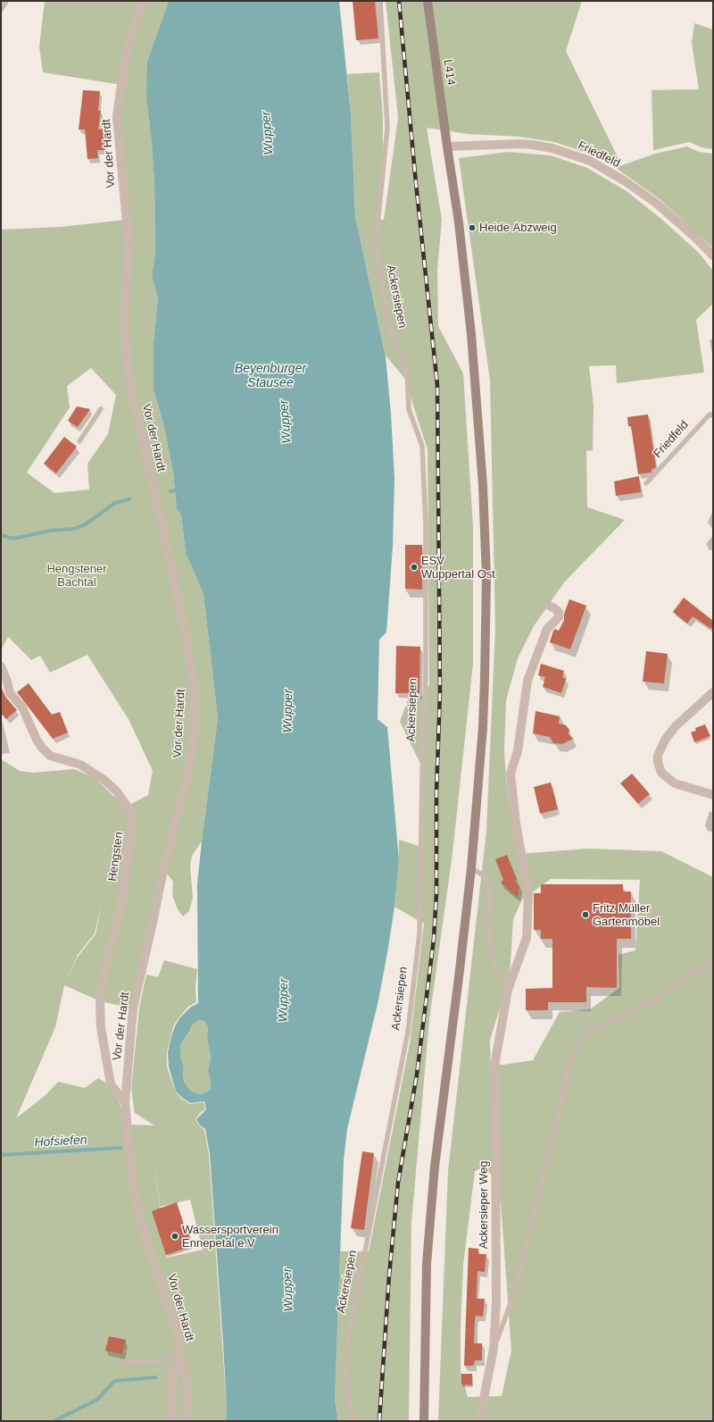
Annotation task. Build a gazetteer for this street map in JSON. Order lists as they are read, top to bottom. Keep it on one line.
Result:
{"streets":{"main road":["L414"],"street":["Vor der Hardt","Friedfeld","Hengsten","Ackersieper Weg"],"lane":["Ackersiepen"]},"crossings":[["L414","Friedfeld"],["Vor der Hardt","Hengsten"]],"water":["Wupper","Beyenburger Stausee","Hofsiefen"],"parks":["Hengstener Bachtal"],"places":["Heide Abzweig","ESV Wuppertal Ost","Fritz Müller Gartenmöbel","Wassersportverein Ennepetal e.V"]}
